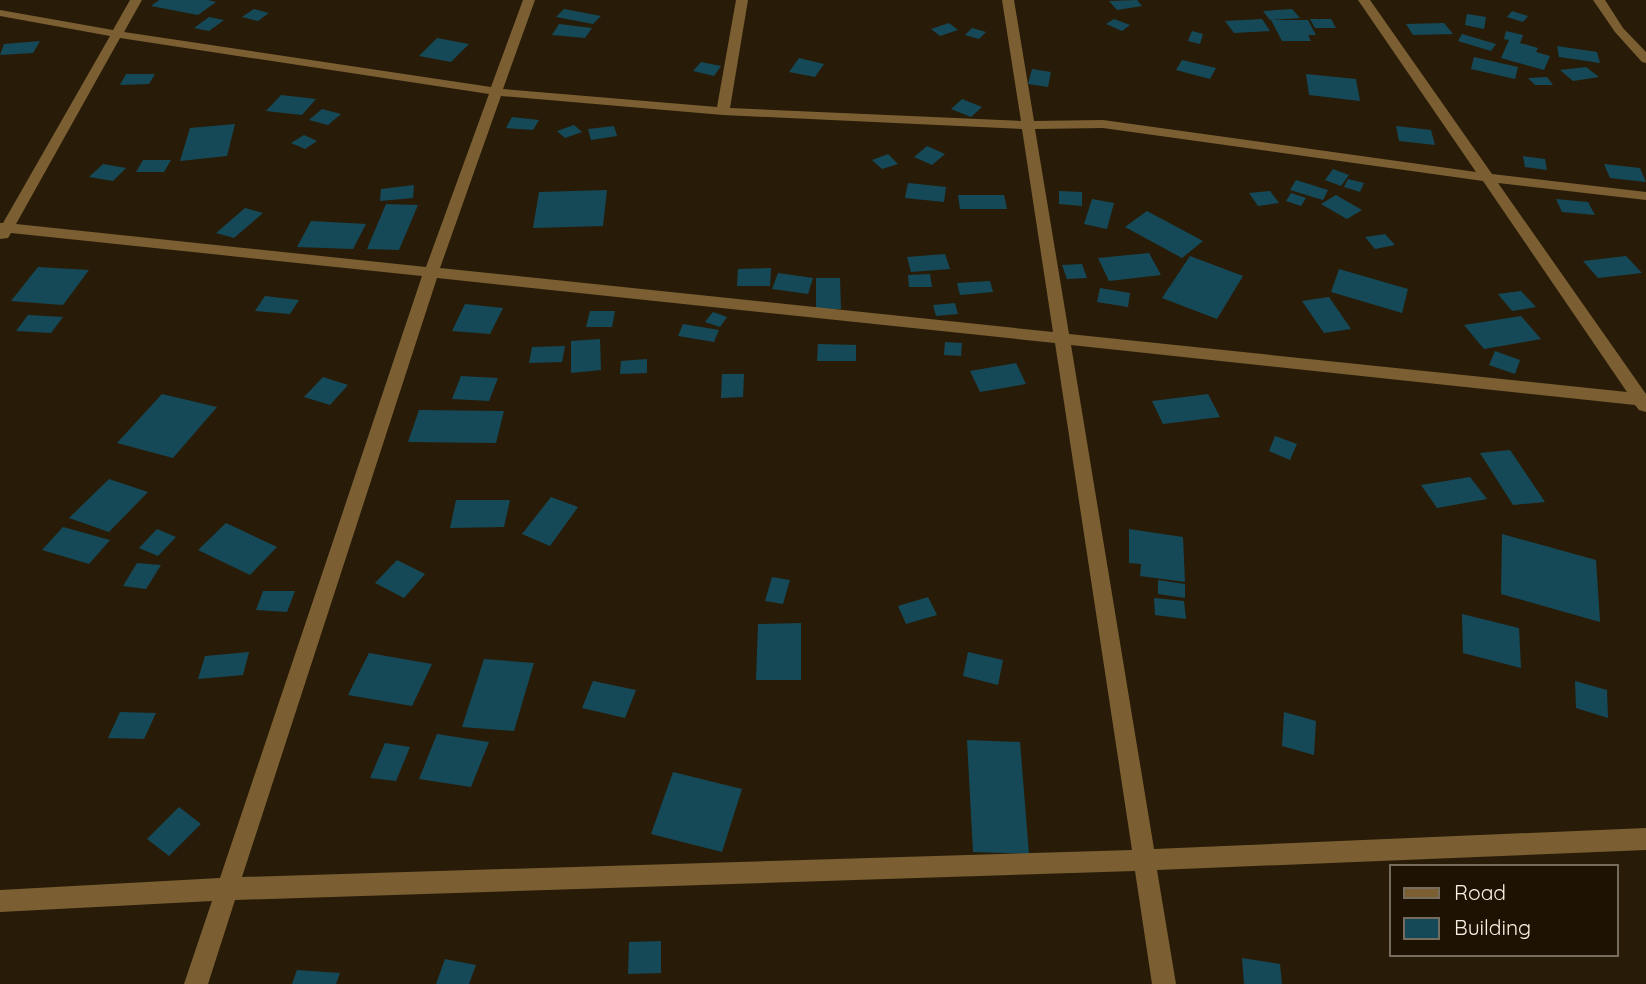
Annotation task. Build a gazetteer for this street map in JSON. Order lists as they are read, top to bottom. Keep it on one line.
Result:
{"legend":["Road","Building"]}
